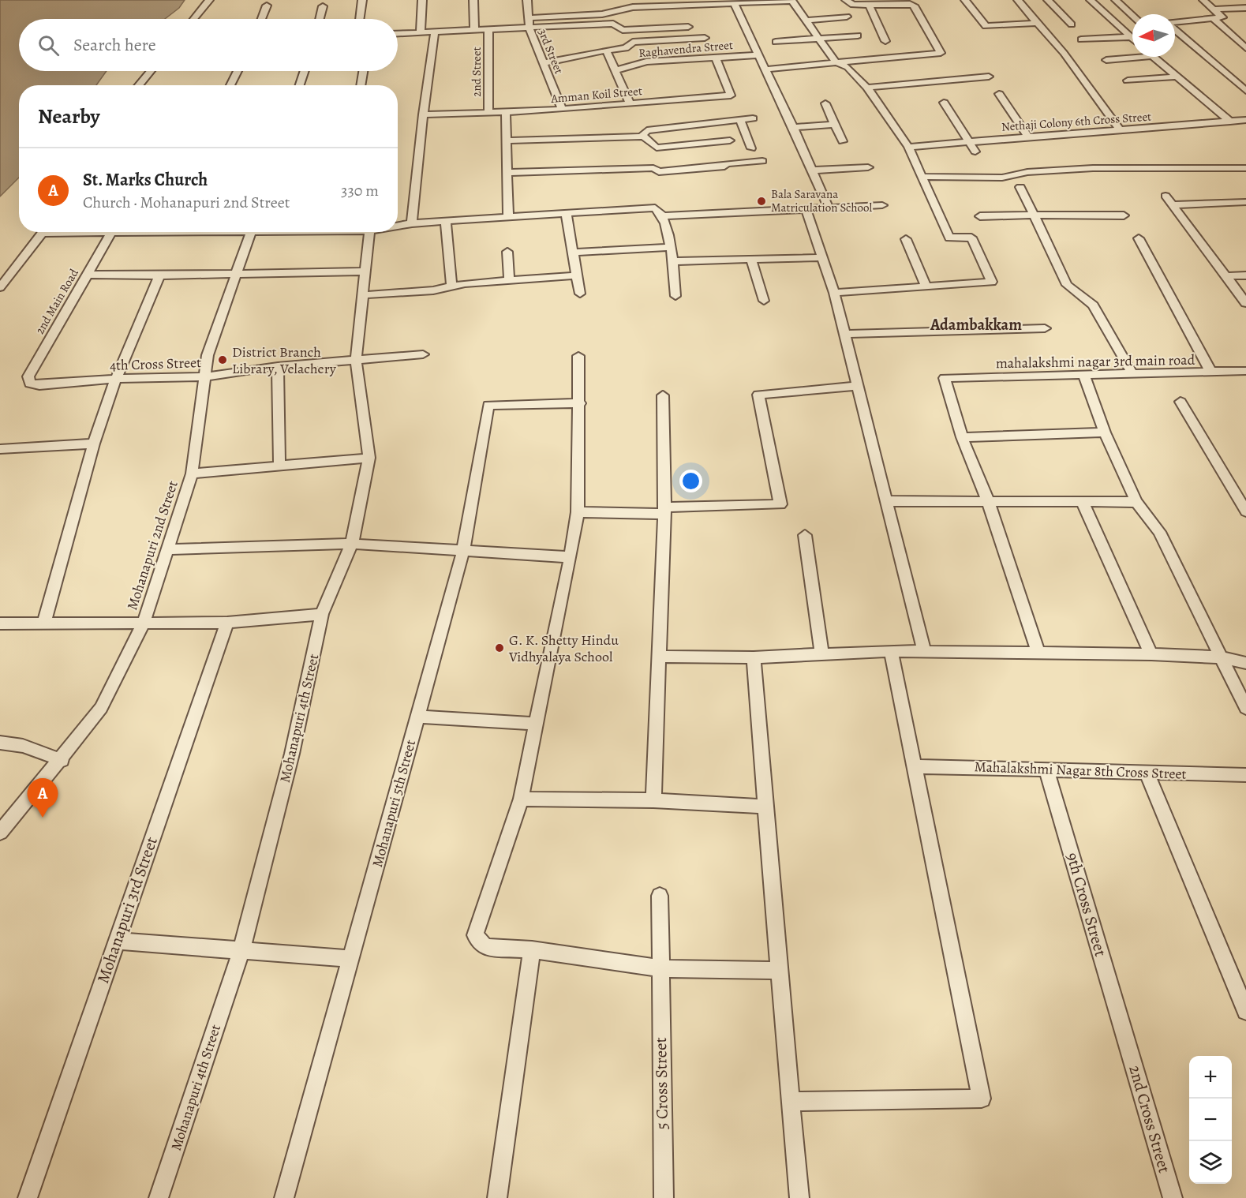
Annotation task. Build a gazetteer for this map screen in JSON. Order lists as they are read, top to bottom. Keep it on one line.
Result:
{"streets":{"street":["Raghavendra Street","3rd Street","2nd Street","Amman Koil Street","Nethaji Colony 6th Cross Street","2nd Main Road","mahalakshmi nagar 3rd main road","4th Cross Street","Mohanapuri 2nd Street","Mohanapuri 4th Street","Mahalakshmi Nagar 8th Cross Street","Mohanapuri 5th Street","9th Cross Street","Mohanapuri 3rd Street","5 Cross Street","2nd Cross Street"]},"crossings":[["Raghavendra Street","Amman Koil Street"],["3rd Street","Amman Koil Street"],["2nd Street","Amman Koil Street"],["2nd Main Road","4th Cross Street"],["4th Cross Street","Mohanapuri 2nd Street"],["4th Cross Street","Mohanapuri 4th Street"],["Mahalakshmi Nagar 8th Cross Street","9th Cross Street"],["9th Cross Street","2nd Cross Street"]],"districts":["Adambakkam"],"places":["Bala Saravana Matriculation School","District Branch Library, Velachery","G. K. Shetty Hindu Vidhyalaya School"],"north":"left","page":{"search":"Search here","heading":"Nearby","list":[{"mark":"A","name":"St. Marks Church","note":"Church · Mohanapuri 2nd Street","value":"330 m"}],"pins":"A","map_buttons":["+","−"]}}
